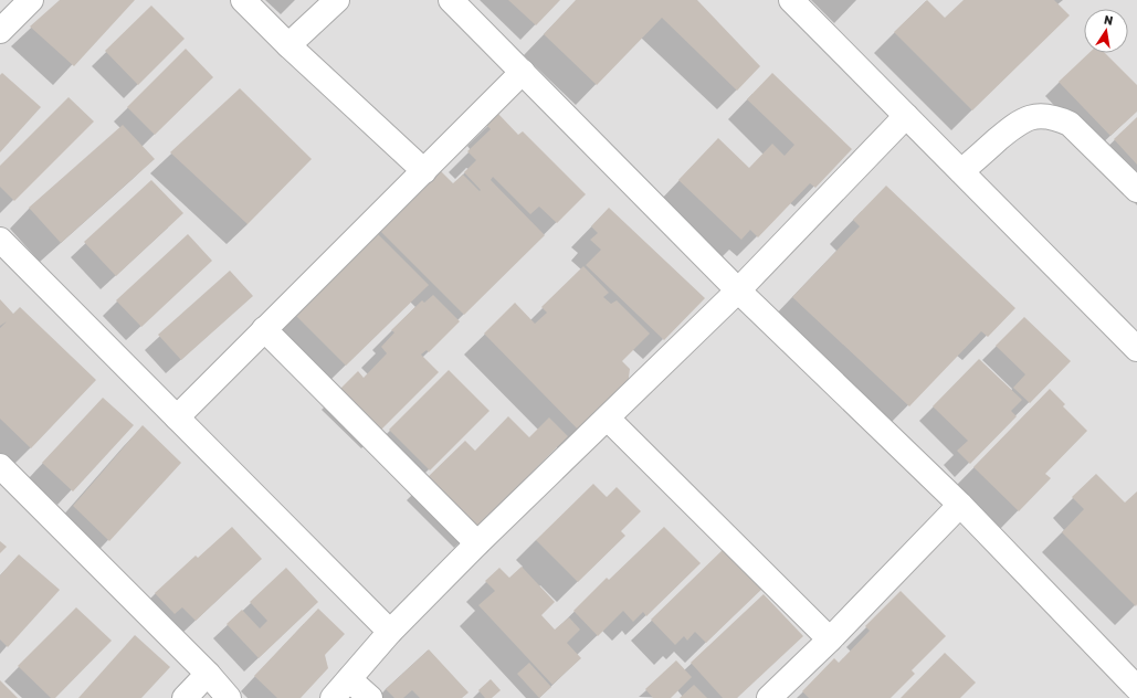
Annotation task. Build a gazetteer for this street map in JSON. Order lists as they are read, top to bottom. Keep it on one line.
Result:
{"north":"top"}
